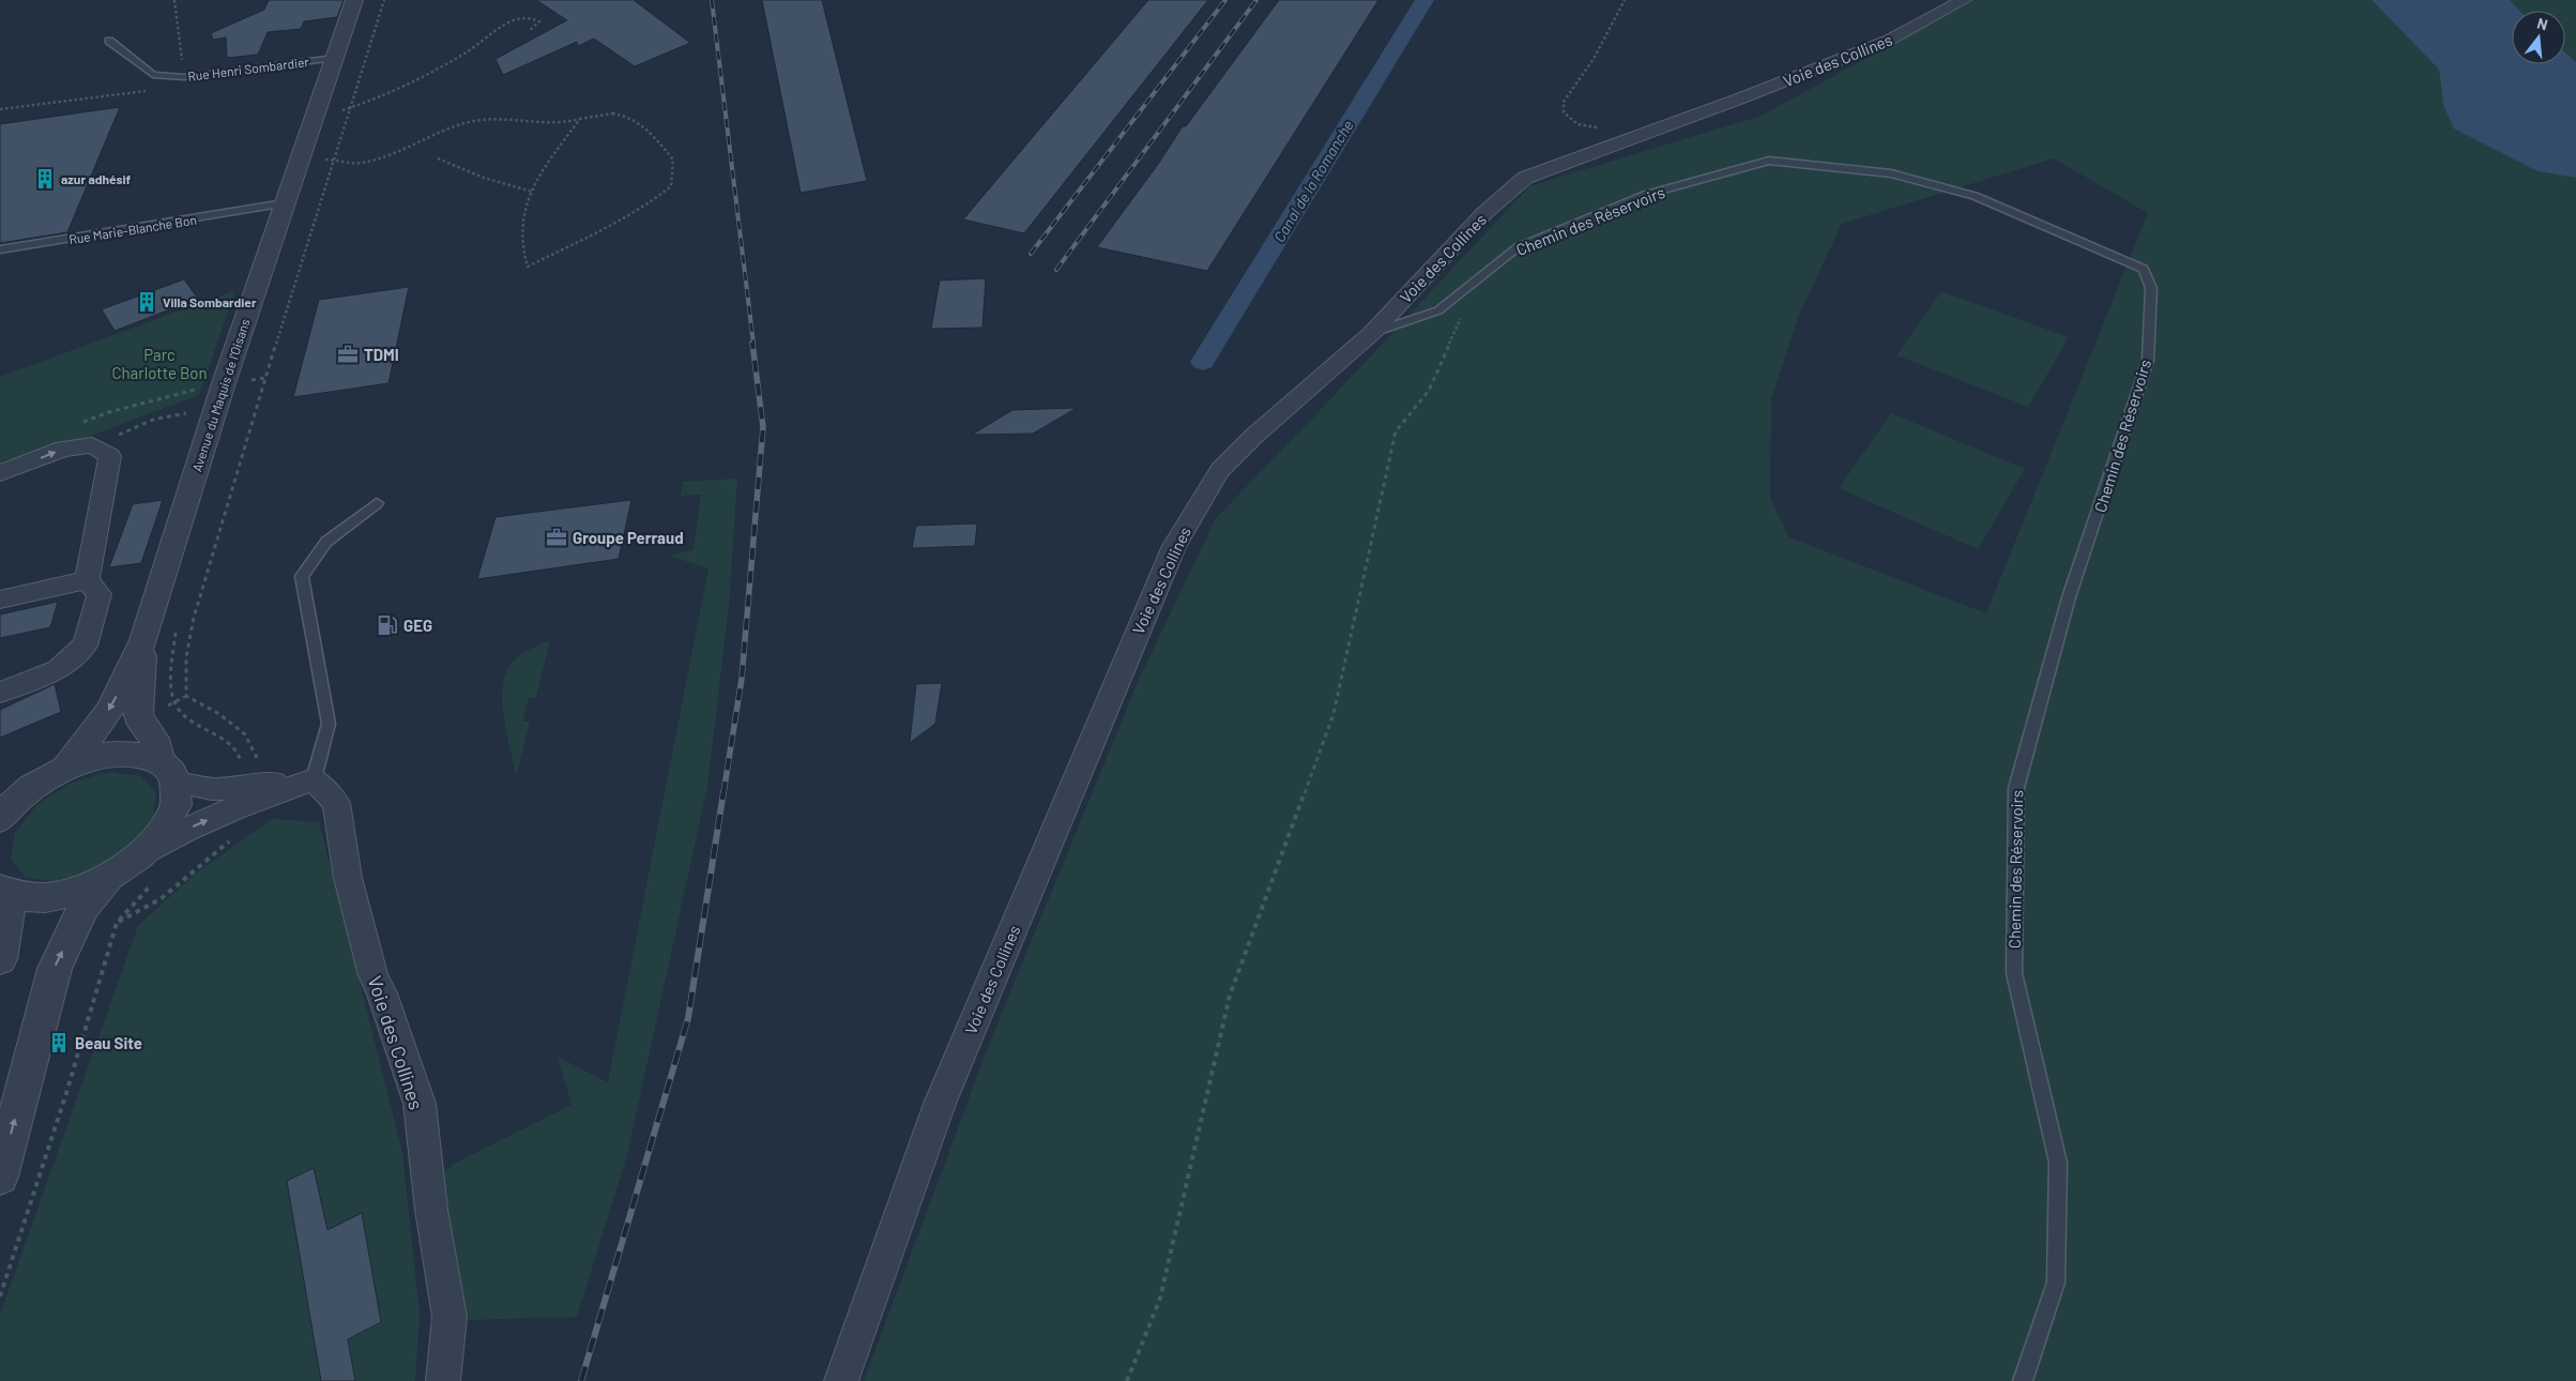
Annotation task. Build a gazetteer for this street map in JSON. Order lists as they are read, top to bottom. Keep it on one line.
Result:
{"streets":{"street":["Voie des Collines","Avenue du Maquis de l'Oisans"],"lane":["Rue Henri Sombardier","Chemin des Réservoirs","Rue Marie-Blanche Bon"]},"crossings":[["Voie des Collines","Chemin des Réservoirs"],["Rue Henri Sombardier","Avenue du Maquis de l'Oisans"],["Rue Marie-Blanche Bon","Avenue du Maquis de l'Oisans"]],"water":["Canal de la Romanche"],"parks":["Parc Charlotte Bon"],"places":{"building":["azur adhésif","Villa Sombardier","Beau Site"],"office":["TDMI","Groupe Perraud"],"fuel station":["GEG"]},"north":"top"}
